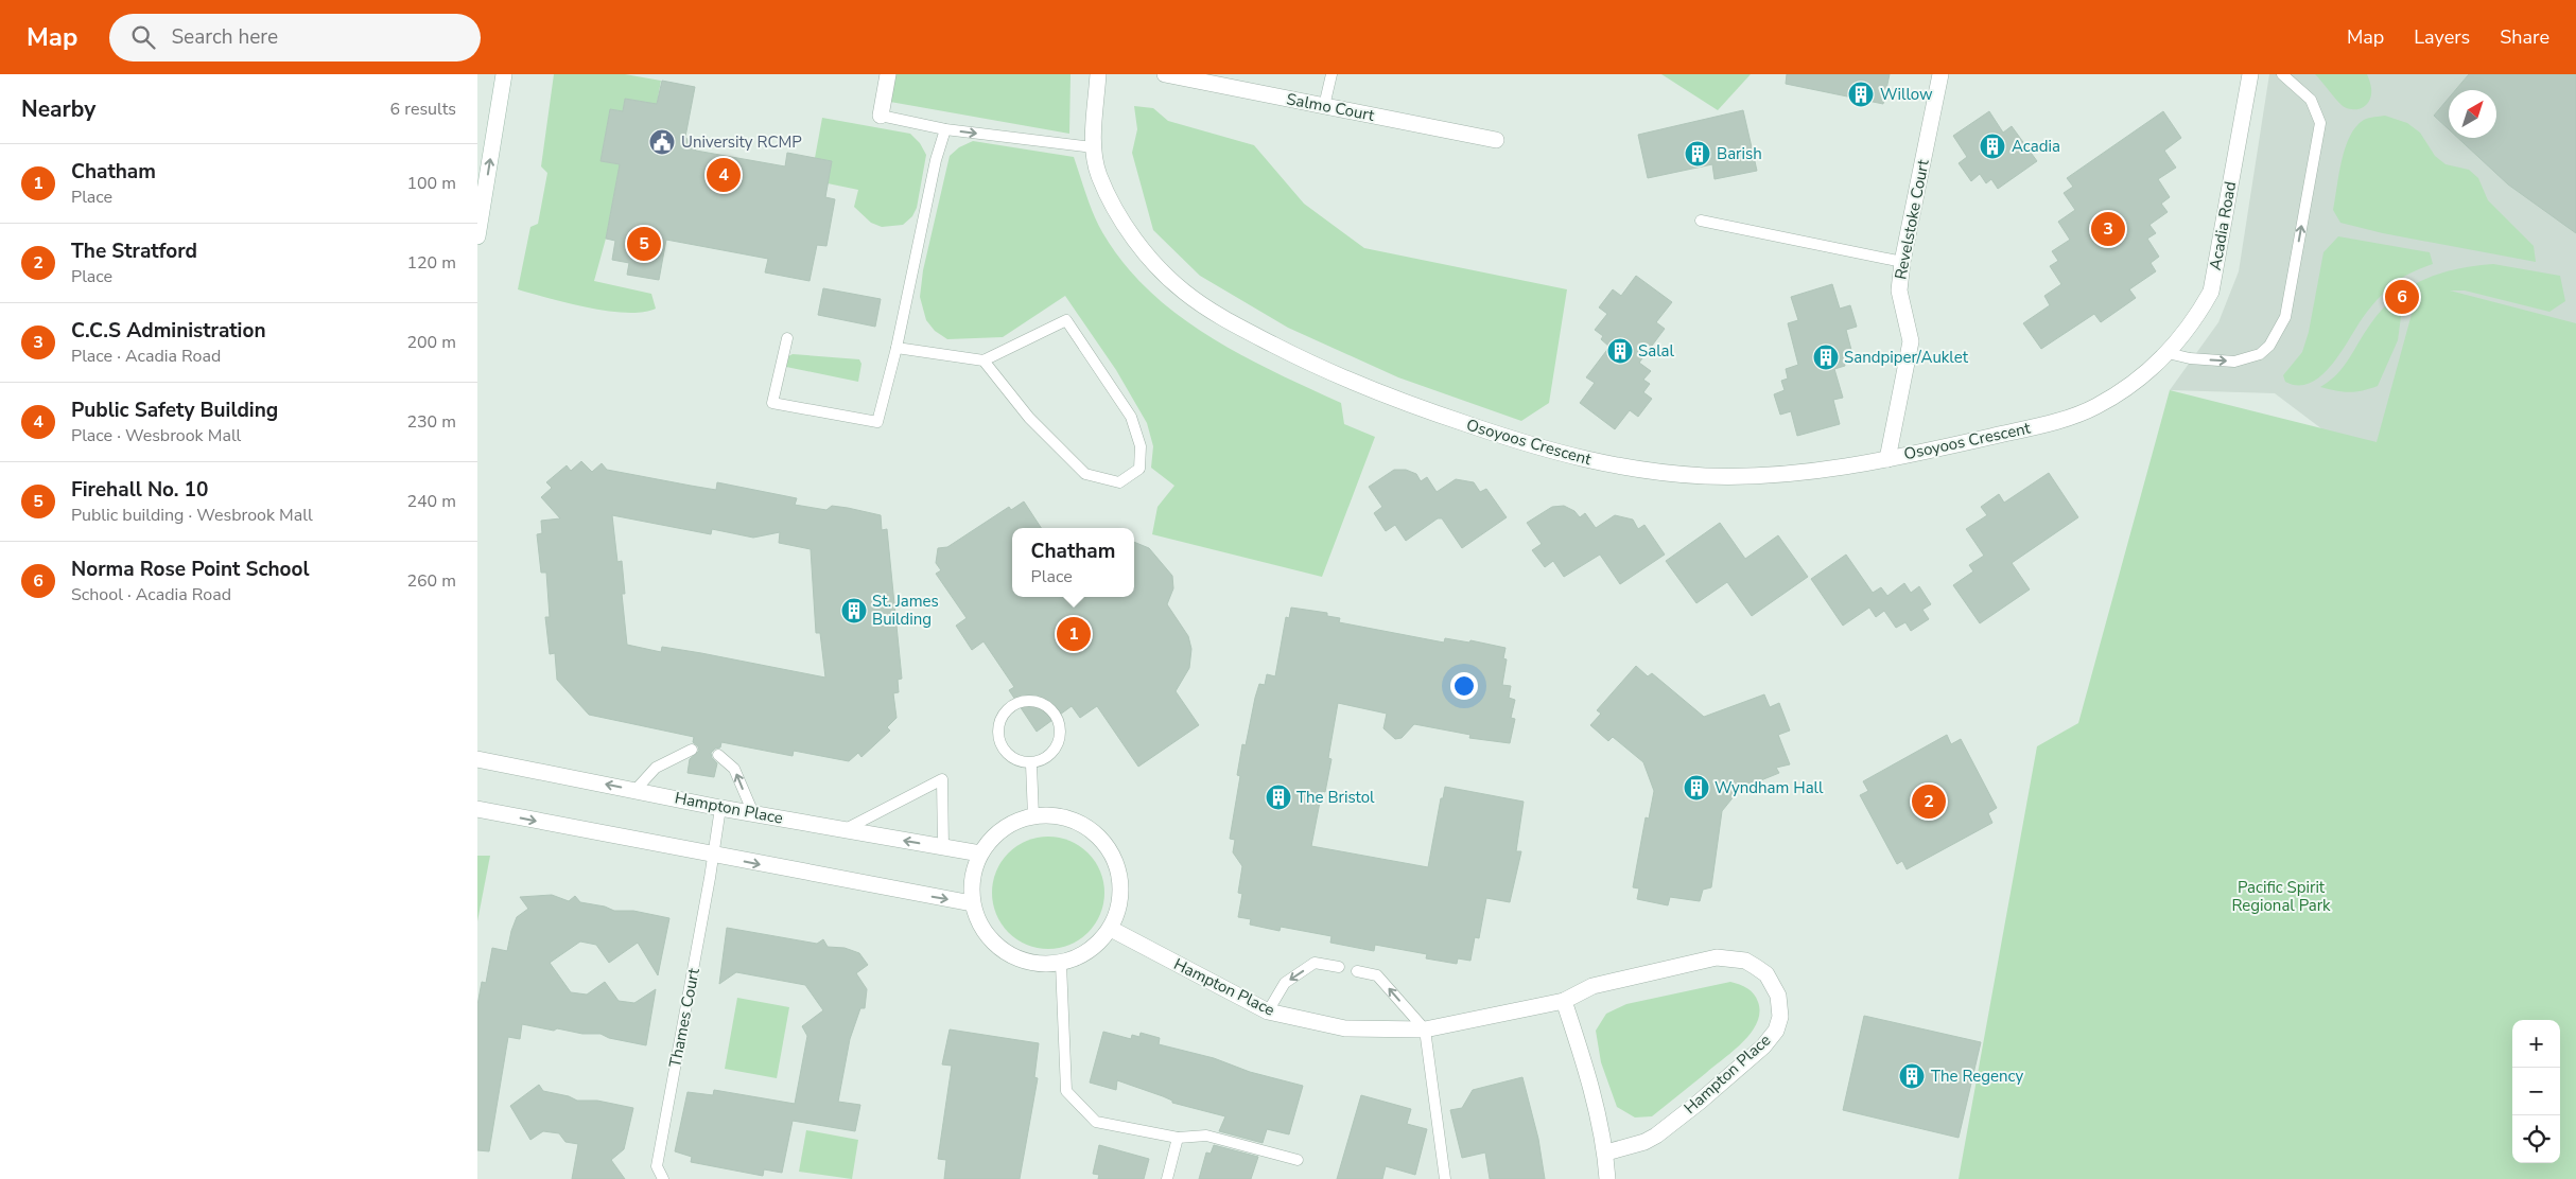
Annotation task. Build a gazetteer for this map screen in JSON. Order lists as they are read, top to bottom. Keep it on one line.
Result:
{"streets":{"street":["Salmo Court","Revelstoke Court","Acadia Road","Osoyoos Crescent","Hampton Place"],"lane":["Thames Court"]},"crossings":[["Revelstoke Court","Osoyoos Crescent"],["Acadia Road","Osoyoos Crescent"],["Hampton Place","Thames Court"]],"parks":["Pacific Spirit Regional Park"],"places":{"building":["Willow","Acadia","Barish","Salal","Sandpiper/Auklet","St. James Building","Wyndham Hall","The Bristol","The Regency"],"public building":["University RCMP"]},"north":"top right","page":{"header":"Map","search":"Search here","nav":["Map","Layers","Share"],"heading":["Nearby","6 results"],"list":[{"mark":"1","name":"Chatham","note":"Place","value":"100 m"},{"mark":"2","name":"The Stratford","note":"Place","value":"120 m"},{"mark":"3","name":"C.C.S Administration","note":"Place · Acadia Road","value":"200 m"},{"mark":"4","name":"Public Safety Building","note":"Place · Wesbrook Mall","value":"230 m"},{"mark":"5","name":"Firehall No. 10","note":"Public building · Wesbrook Mall","value":"240 m"},{"mark":"6","name":"Norma Rose Point School","note":"School · Acadia Road","value":"260 m"}],"pins":["4","3","5","6","1","2"],"popup":["Chatham","Place"],"map_buttons":["+","−"]}}
